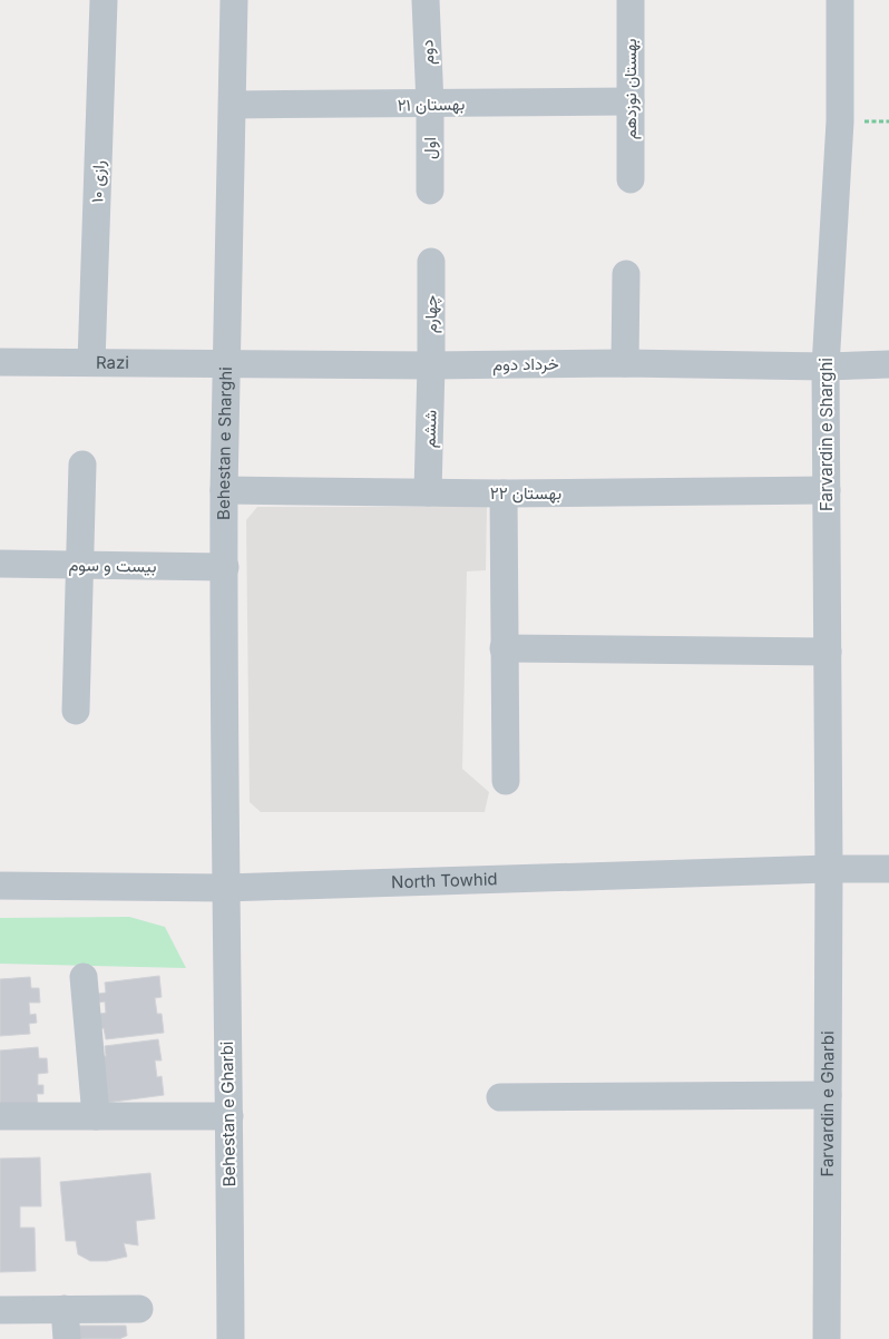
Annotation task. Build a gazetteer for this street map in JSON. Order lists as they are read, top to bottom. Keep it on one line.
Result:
{"streets":{"street":["دوم","بهستان نوزدهم","بهستان ۲۱","اول","رازی ۱۰","چهارم","Razi","خرداد دوم","ششم","Farvardin e Sharghi","Behestan e Sharghi","بهستان ۲۲","بیست و سوم","North Towhid","Farvardin e Gharbi","Behestan e Gharbi"]},"crossings":[["دوم","بهستان ۲۱"],["دوم","اول"],["بهستان نوزدهم","بهستان ۲۱"],["بهستان ۲۱","اول"],["بهستان ۲۱","Behestan e Sharghi"],["رازی ۱۰","Razi"],["چهارم","خرداد دوم"],["چهارم","ششم"],["Razi","خرداد دوم"],["Razi","Behestan e Sharghi"],["خرداد دوم","ششم"],["خرداد دوم","Farvardin e Sharghi"],["خرداد دوم","Behestan e Sharghi"],["ششم","بهستان ۲۲"],["Farvardin e Sharghi","بهستان ۲۲"],["Farvardin e Sharghi","North Towhid"],["Farvardin e Sharghi","Farvardin e Gharbi"],["Behestan e Sharghi","بهستان ۲۲"],["Behestan e Sharghi","بیست و سوم"],["Behestan e Sharghi","North Towhid"],["Behestan e Sharghi","Behestan e Gharbi"],["North Towhid","Farvardin e Gharbi"],["North Towhid","Behestan e Gharbi"]]}
